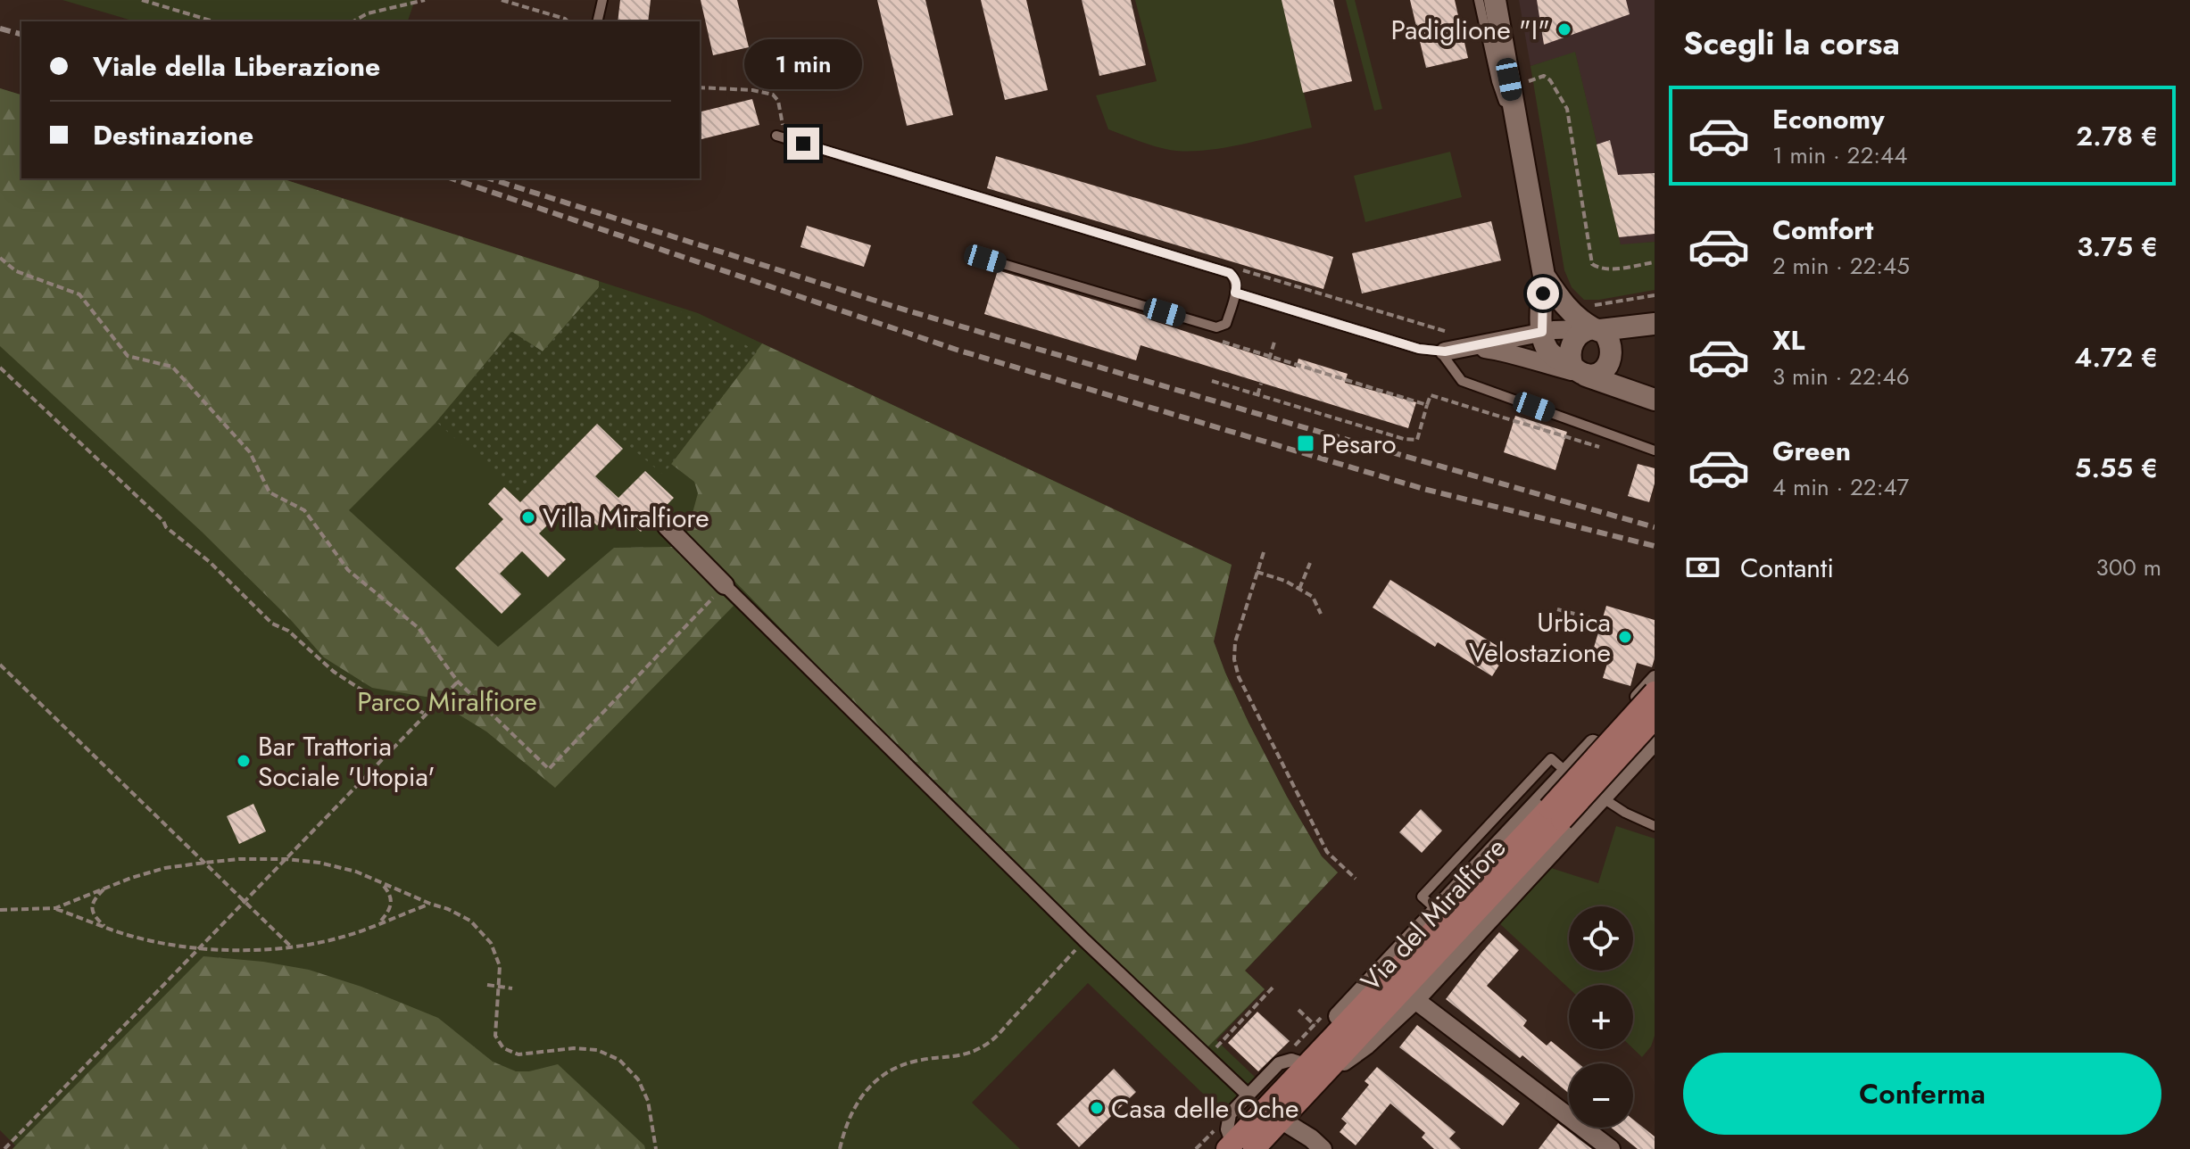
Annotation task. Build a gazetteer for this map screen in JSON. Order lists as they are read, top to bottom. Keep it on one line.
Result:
{"streets":{"main road":["Via del Miralfiore"]},"parks":["Parco Miralfiore"],"places":{"other":["Padiglione \"I\"","Villa Miralfiore","Urbica Velostazione","Bar Trattoria Sociale 'Utopia'","Casa delle Oche"],"transit":["Pesaro"]},"page":{"heading":"Scegli la corsa","banner":["Viale della Liberazione","Destinazione"],"bubble":"1 min","list":[{"name":"Economy","note":"1 min · 22:44","value":"2.78 €"},{"name":"Comfort","note":"2 min · 22:45","value":"3.75 €"},{"name":"XL","note":"3 min · 22:46","value":"4.72 €"},{"name":"Green","note":"4 min · 22:47","value":"5.55 €"}],"pay":["Contanti","300 m"],"map_buttons":["+","−"],"buttons":"Conferma"}}
